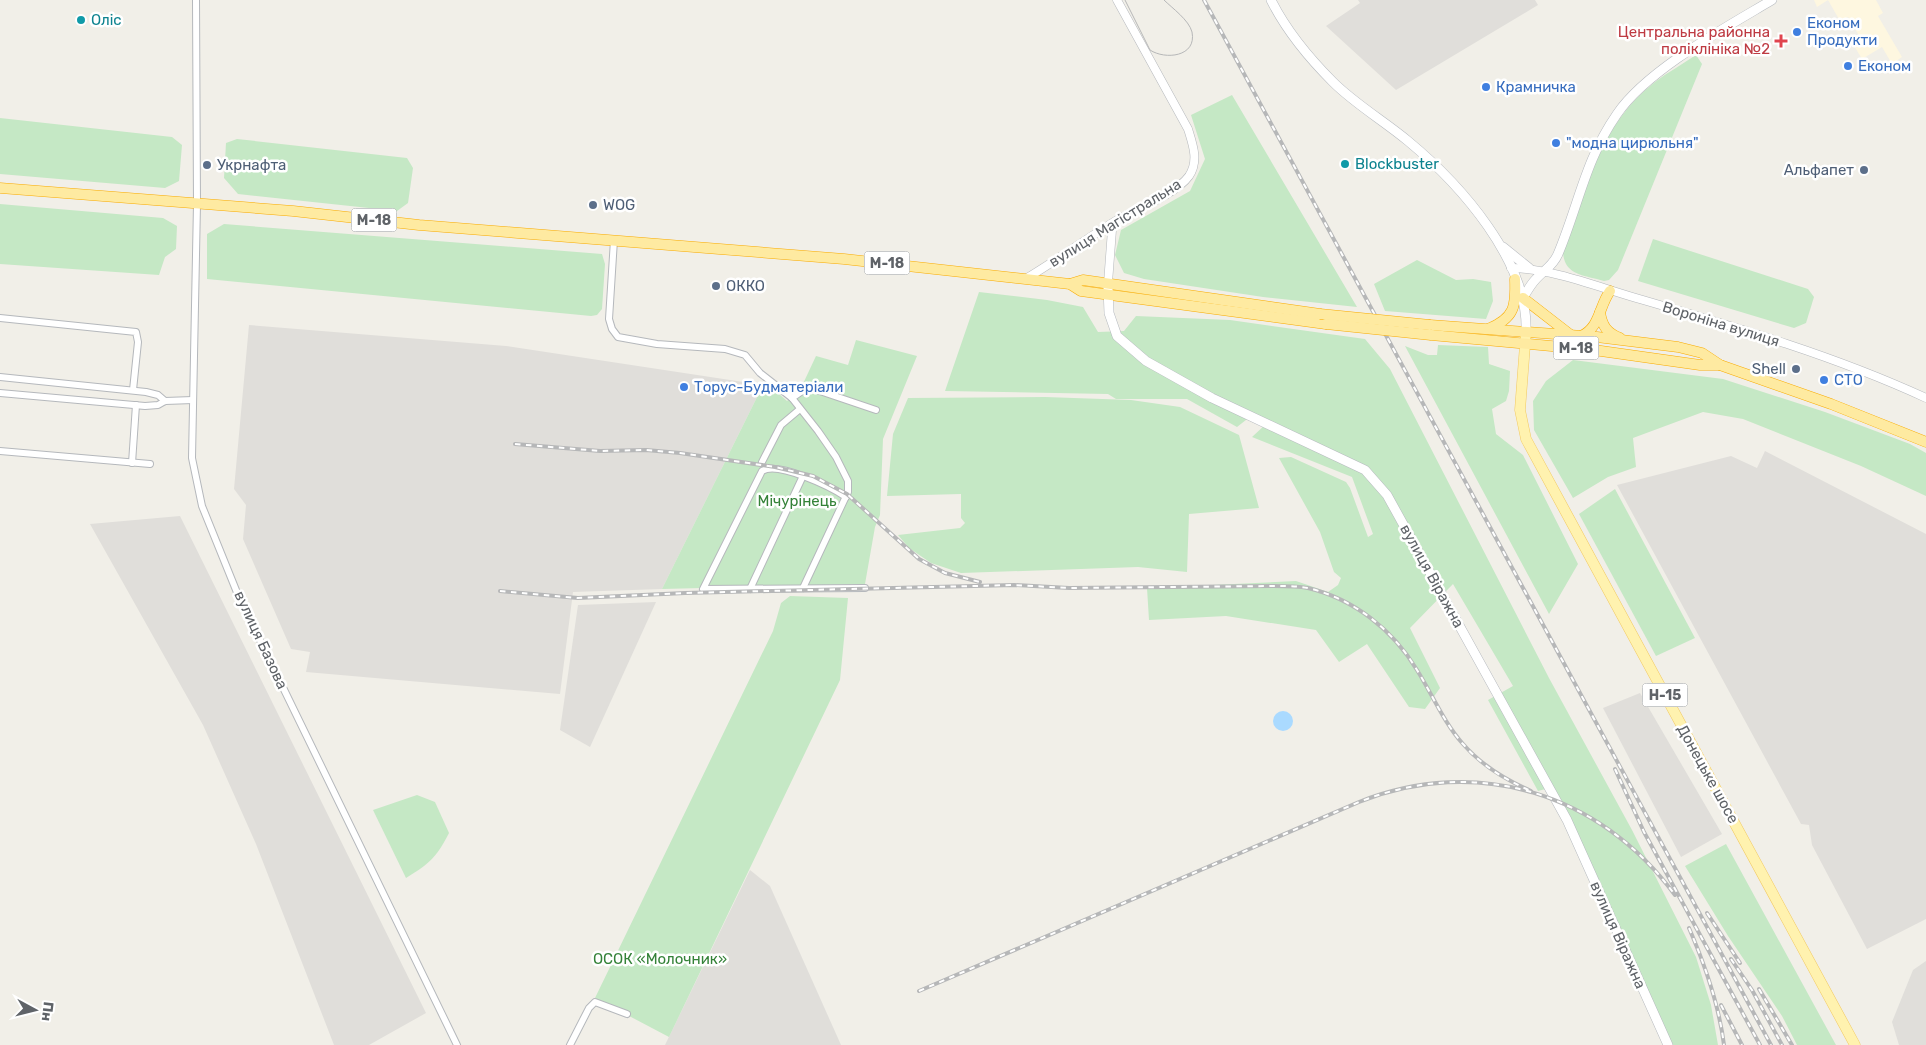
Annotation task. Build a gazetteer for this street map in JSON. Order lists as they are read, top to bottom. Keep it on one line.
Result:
{"streets":{"highway":["М-18"],"main road":["вулиця Віражна","Н-15","Донецьке шосе"],"street":["вулиця Магістральна","Вороніна вулиця","вулиця Базова"]},"crossings":[["М-18","вулиця Магістральна"],["М-18","вулиця Віражна"],["М-18","вулиця Базова"],["М-18","Донецьке шосе"],["вулиця Магістральна","вулиця Віражна"]],"parks":["Мічурінець","ОСОК «Молочник»"],"places":{"other":["Оліс","Економ Продукти","Економ","Крамничка","\"модна цирюльня\"","Blockbuster","Укрнафта","Альфапет","WOG","ОККО","Shell","СТО","Торус-Будматеріали"],"health":["Центральна районна поліклініка №2"]},"north":"right"}
